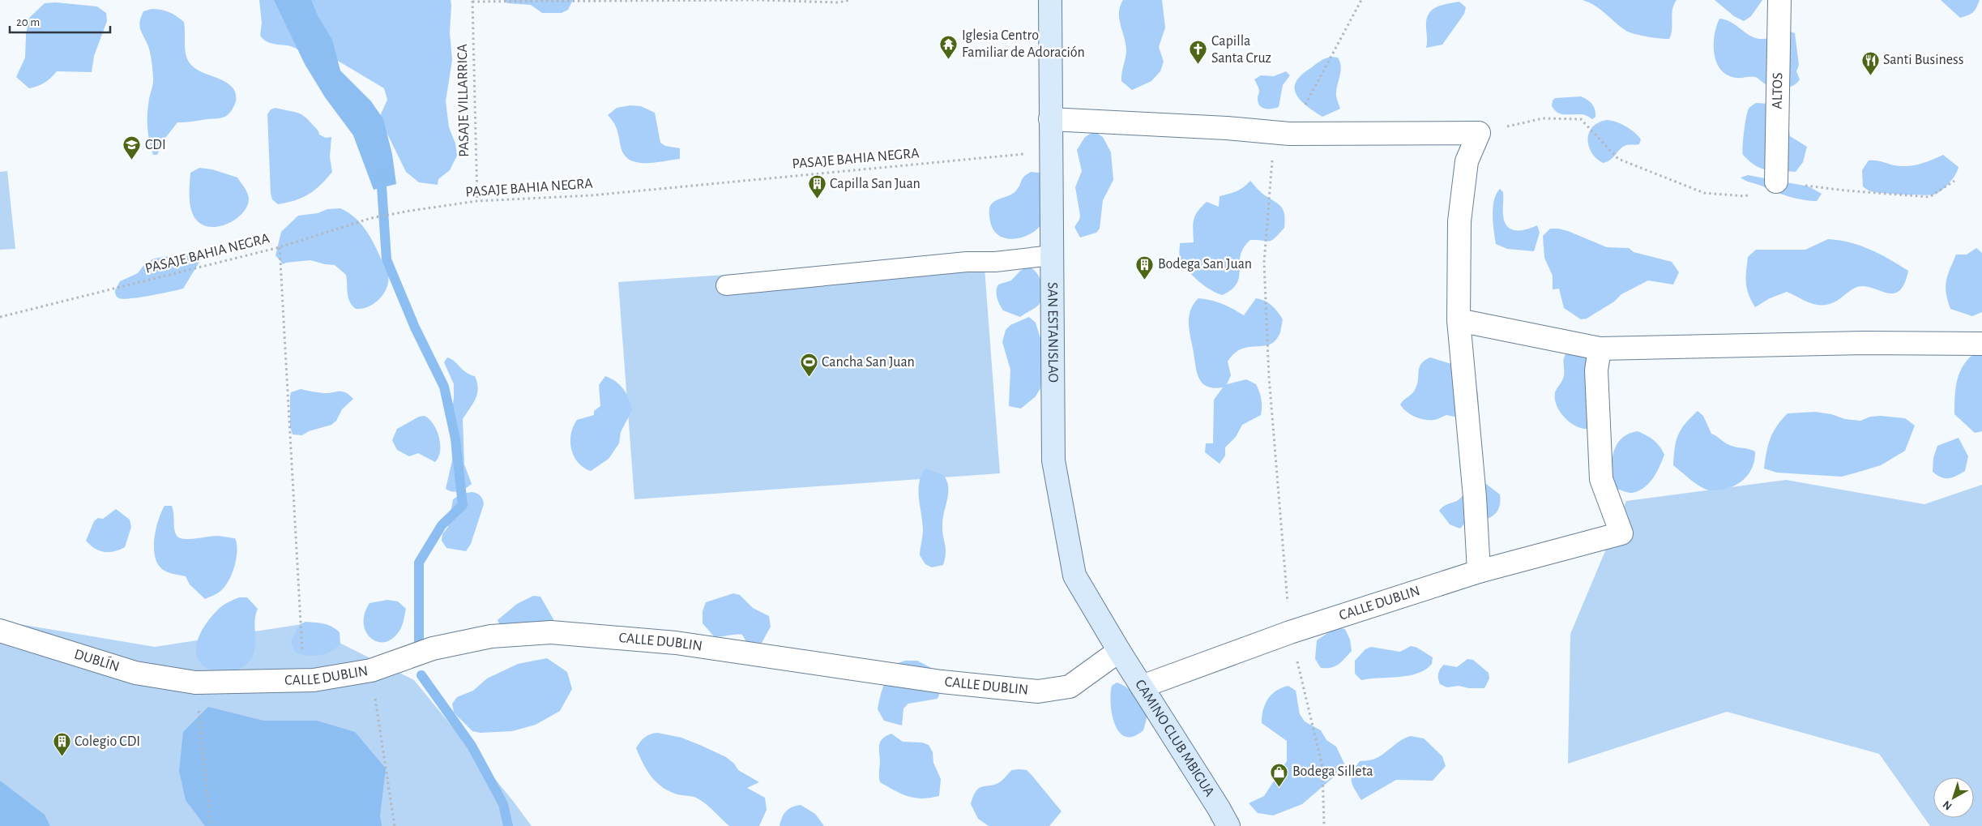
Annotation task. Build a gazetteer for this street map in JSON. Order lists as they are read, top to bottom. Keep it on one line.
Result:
{"streets":{"main road":["SAN ESTANISLAO","CAMINO CLUB MBIGUA"],"street":["ALTOS","CALLE DUBLIN","DUBLÍN"],"path":["PASAJE VILLARRICA","PASAJE BAHIA NEGRA"]},"crossings":[["PASAJE VILLARRICA","PASAJE BAHIA NEGRA"],["SAN ESTANISLAO","CALLE DUBLIN"],["SAN ESTANISLAO","CAMINO CLUB MBIGUA"],["CALLE DUBLIN","DUBLÍN"],["CALLE DUBLIN","CAMINO CLUB MBIGUA"]],"places":{"temple":["Iglesia Centro Familiar de Adoración"],"church":["Capilla Santa Cruz"],"restaurant":["Santi Business"],"school or university":["CDI"],"building":["Capilla San Juan","Bodega San Juan","Colegio CDI"],"sports":["Cancha San Juan"],"shop":["Bodega Silleta"]},"scale_bar":"20 m","north":"bottom left"}
